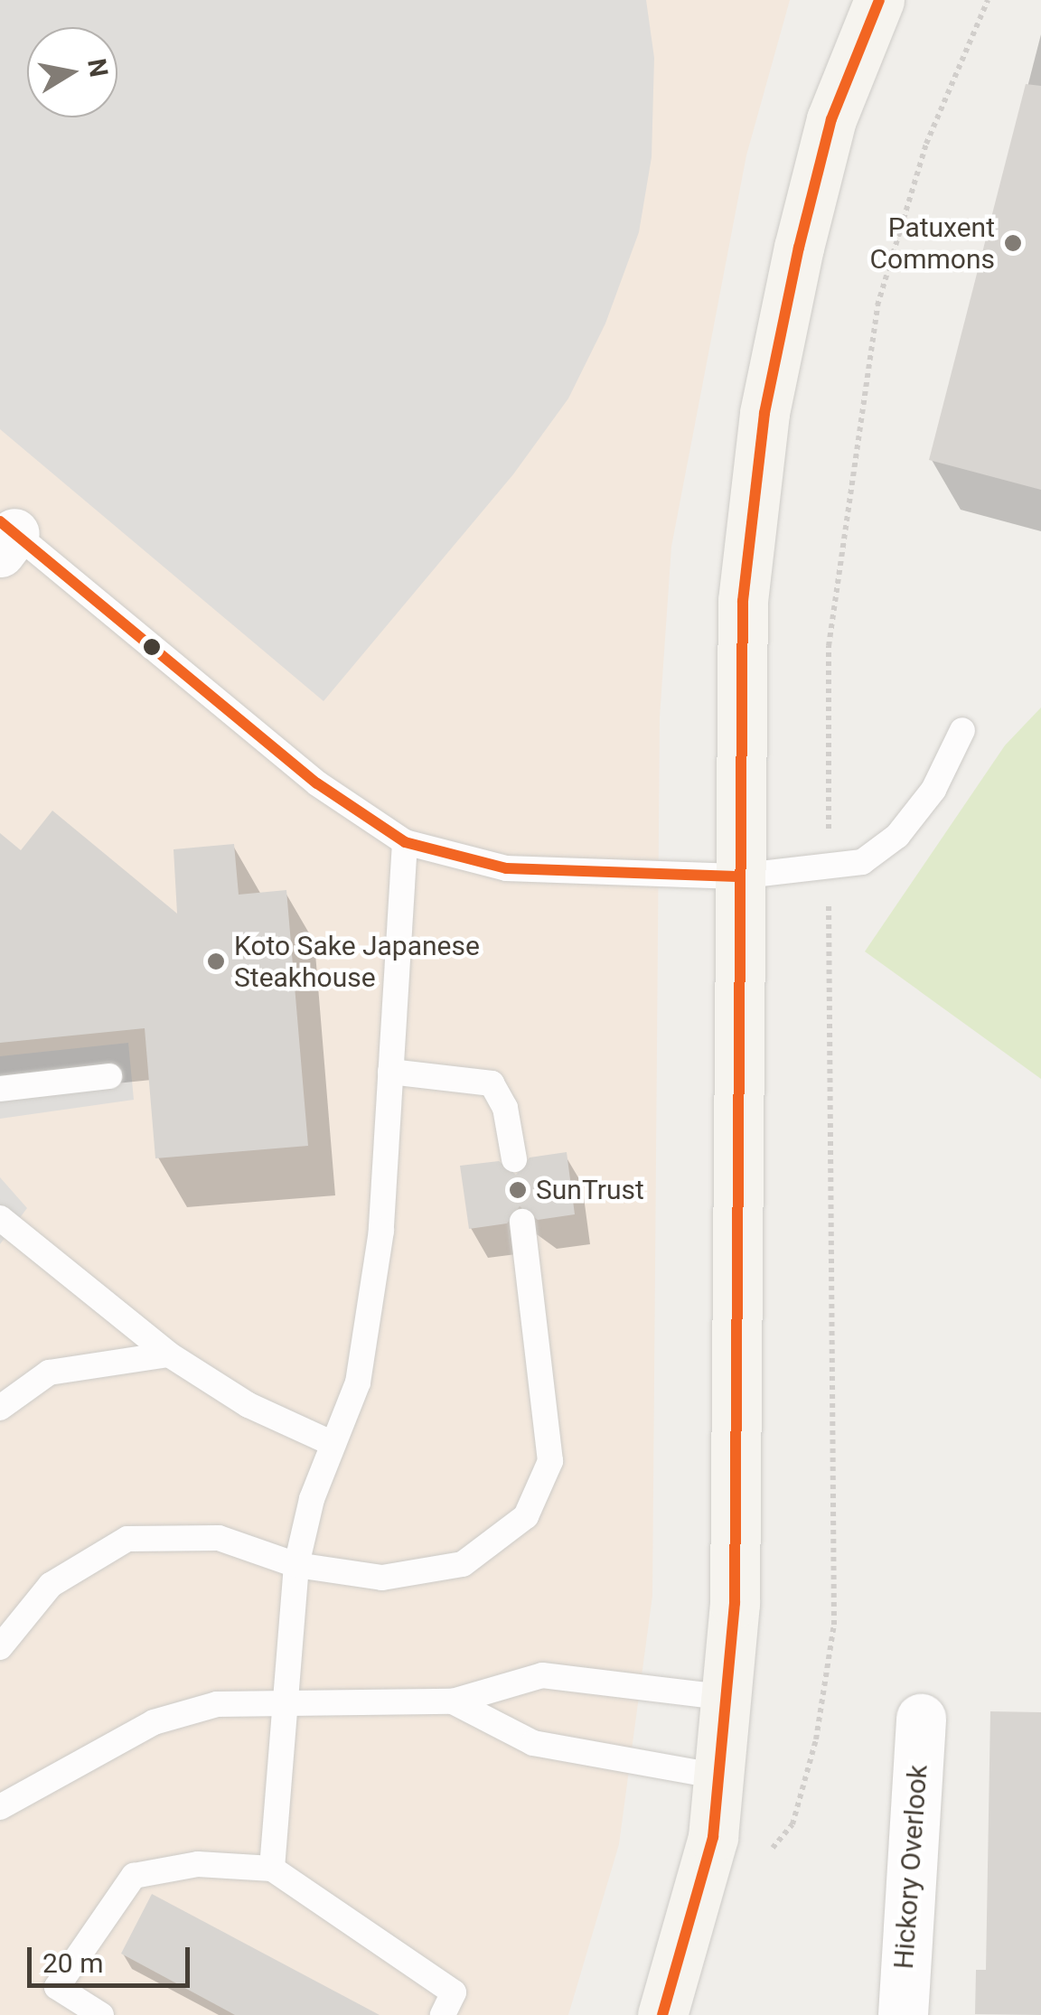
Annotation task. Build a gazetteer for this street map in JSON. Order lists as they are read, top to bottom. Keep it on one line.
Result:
{"streets":{"street":["Hickory Overlook"]},"places":["Patuxent Commons","Koto Sake Japanese Steakhouse","SunTrust"],"scale_bar":"20 m","north":"right"}
